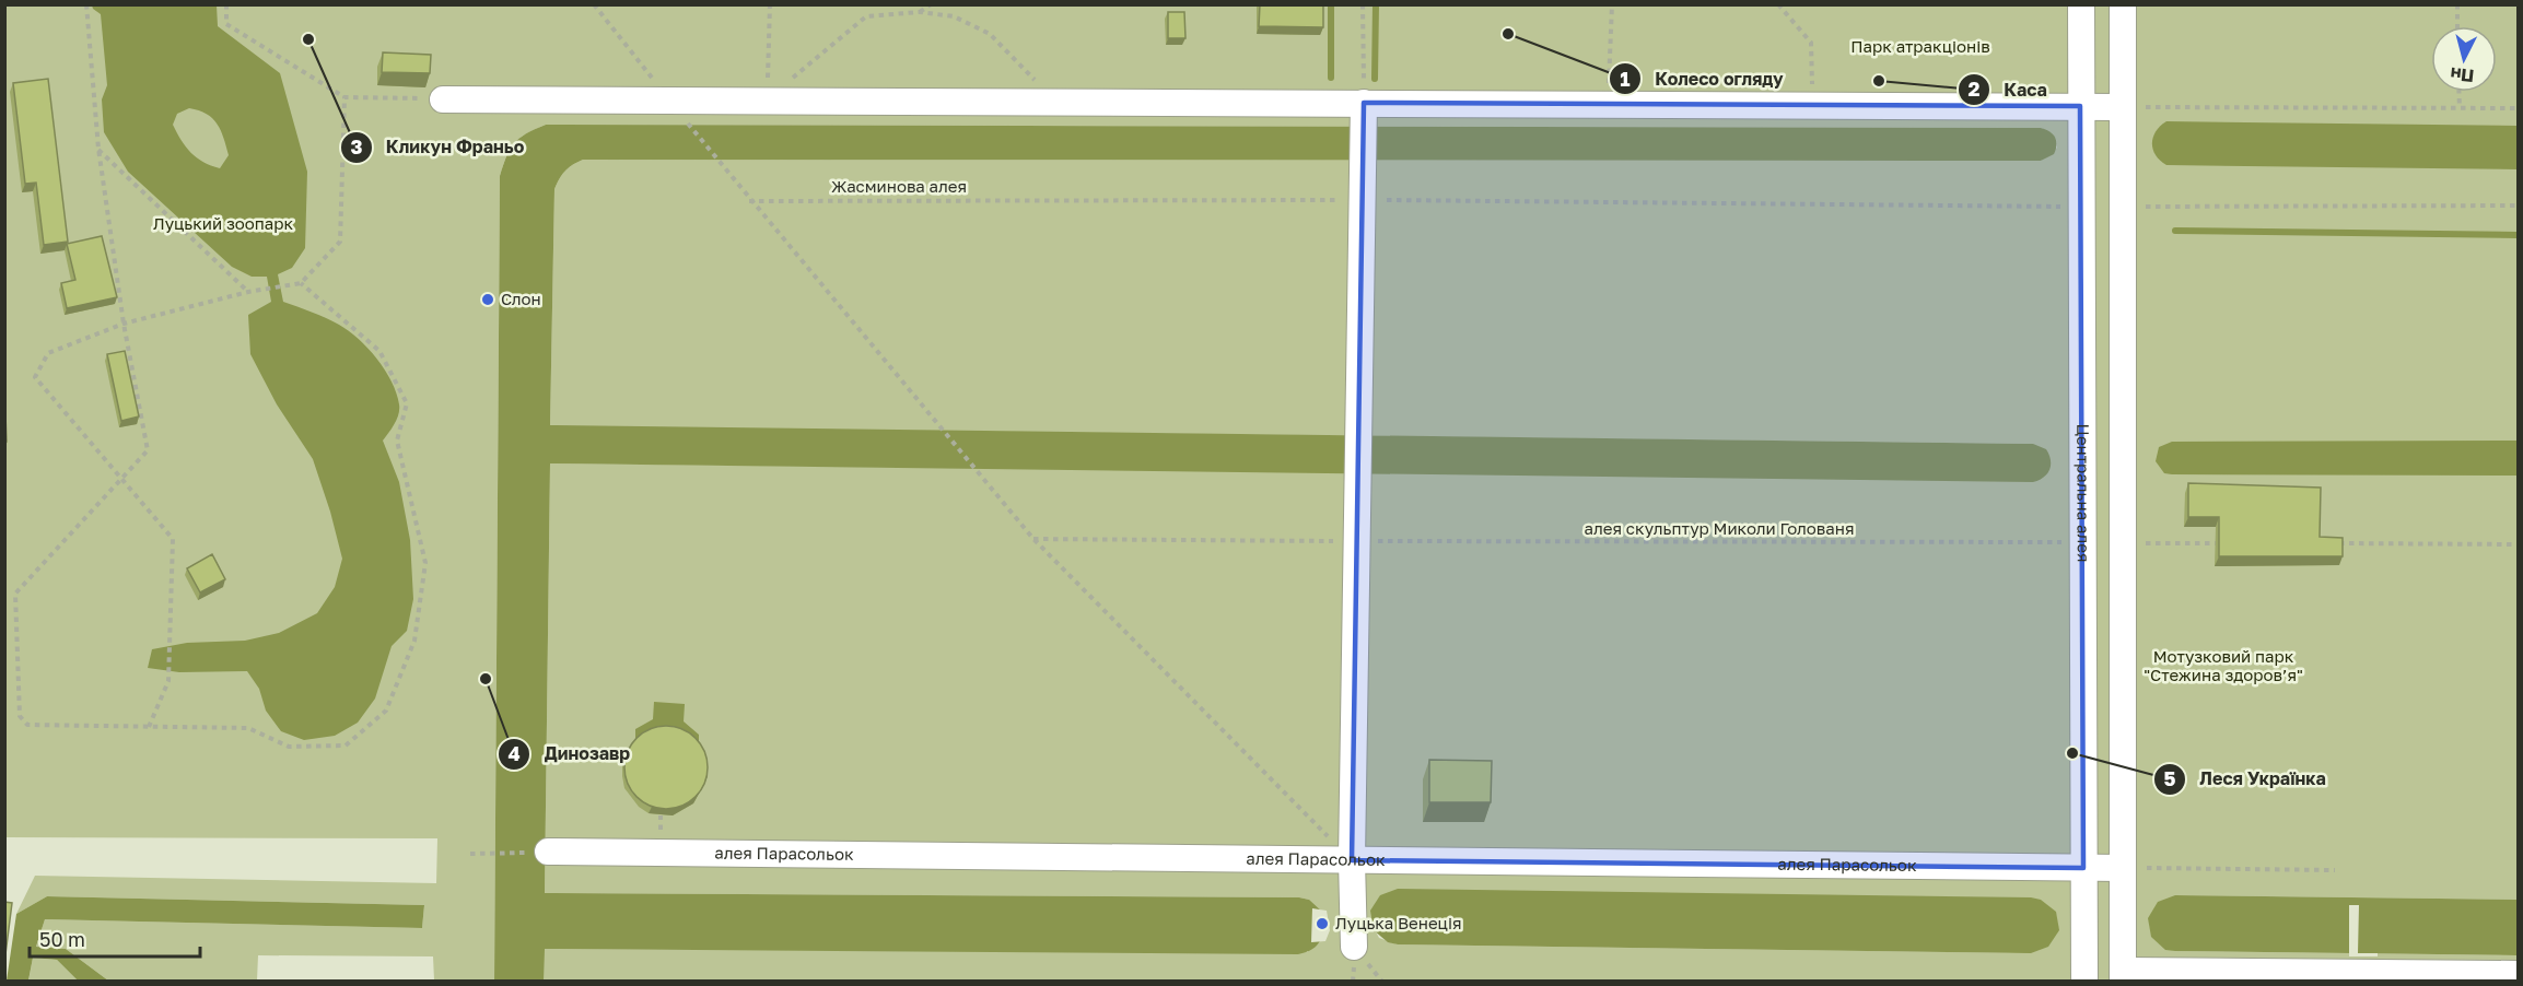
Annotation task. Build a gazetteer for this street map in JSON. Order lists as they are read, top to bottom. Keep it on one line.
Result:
{"streets":{"street":["Центральна алея","алея Парасольок"],"path":["Жасминова алея","алея скульптур Миколи Голованя"]},"crossings":[["Жасминова алея","Центральна алея"],["Центральна алея","алея скульптур Миколи Голованя"],["Центральна алея","алея Парасольок"]],"parks":["Парк атракціонів","Луцький зоопарк","Мотузковий парк \"Стежина здоров’я\""],"places":["Колесо огляду","Кликун Франьо","Каса","Слон","Динозавр","Леся Українка","Луцька Венеція"],"scale_bar":"50 m","north":"bottom"}
